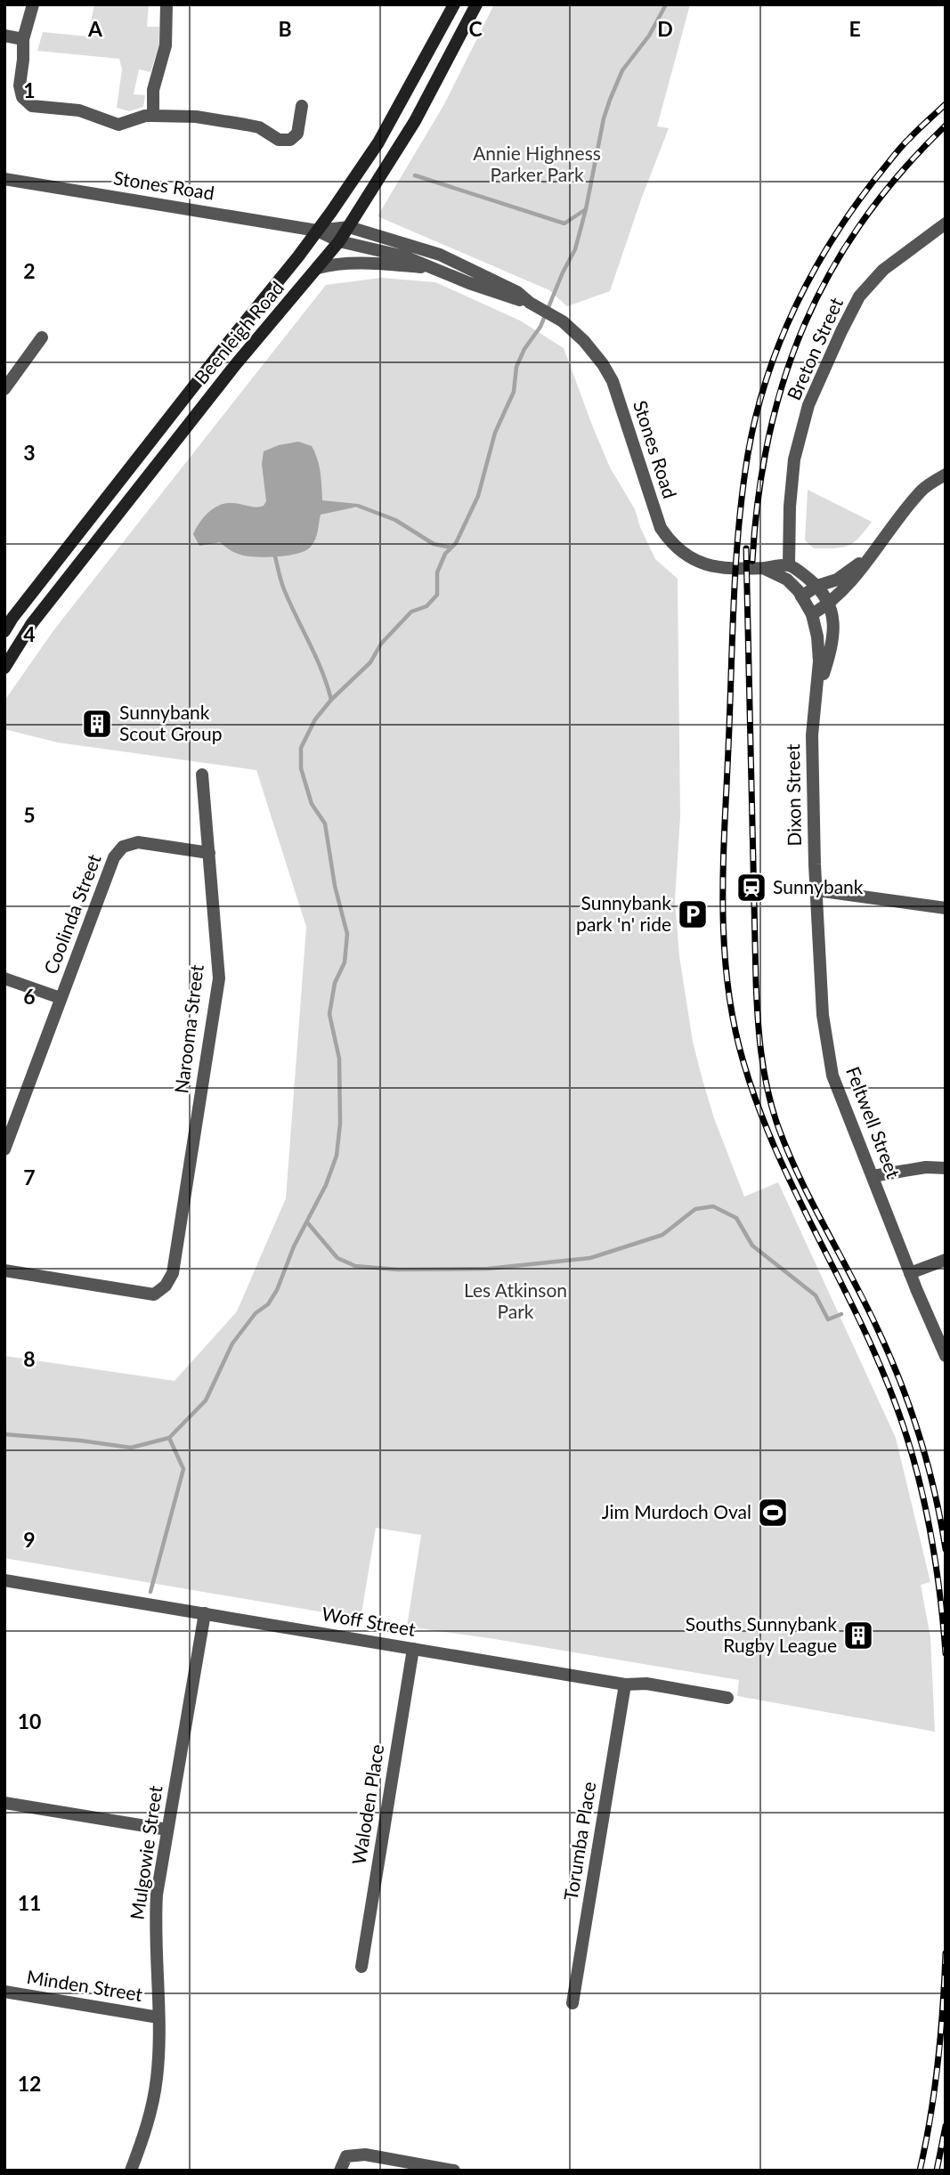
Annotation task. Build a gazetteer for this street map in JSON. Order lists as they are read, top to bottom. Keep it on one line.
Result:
{"streets":{"main road":["Beenleigh Road"],"street":["Stones Road","Breton Street","Dixon Street","Coolinda Street","Narooma Street","Feltwell Street","Woff Street","Waloden Place","Torumba Place","Mulgowie Street","Minden Street"]},"crossings":[["Stones Road","Beenleigh Road"],["Stones Road","Breton Street"],["Stones Road","Dixon Street"],["Dixon Street","Feltwell Street"],["Coolinda Street","Narooma Street"],["Woff Street","Waloden Place"],["Woff Street","Torumba Place"],["Woff Street","Mulgowie Street"],["Mulgowie Street","Minden Street"]],"parks":["Annie Highness Parker Park","Les Atkinson Park"],"places":{"building":["Sunnybank Scout Group","Souths Sunnybank Rugby League"],"station":["Sunnybank"],"parking":["Sunnybank park 'n' ride"],"sports":["Jim Murdoch Oval"]},"grid":{"columns":["A","B","C","D","E"],"rows":["1","2","3","4","5","6","7","8","9","10","11","12"]}}
